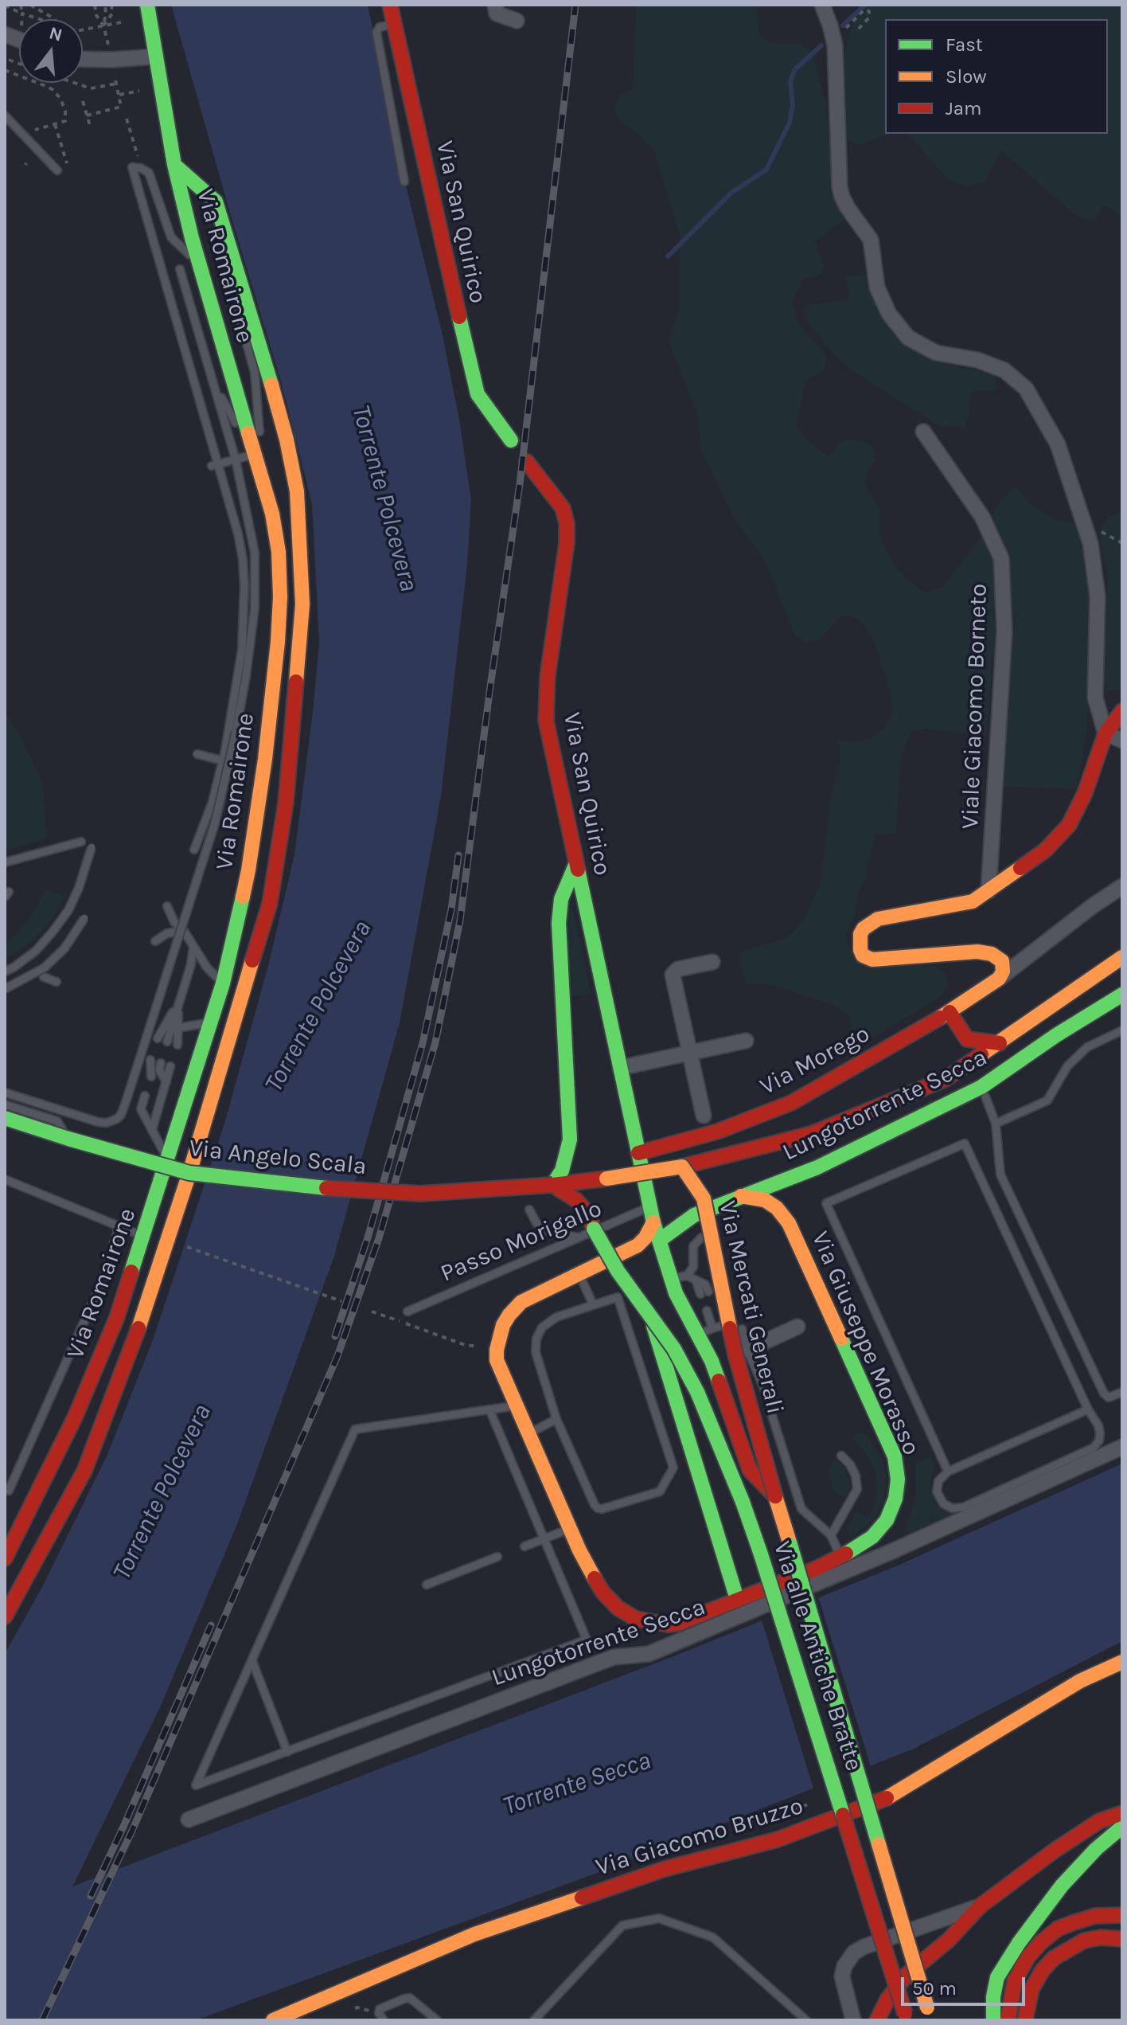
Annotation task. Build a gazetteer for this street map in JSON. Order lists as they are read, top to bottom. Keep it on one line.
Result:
{"streets":{"main road":["Via San Quirico","Via Romairone","Via Morego","Lungotorrente Secca","Via Angelo Scala","Via Mercati Generali","Via Giuseppe Morasso","Via alle Antiche Bratte","Via Giacomo Bruzzo"],"street":["Viale Giacomo Borneto"],"lane":["Passo Morigallo"]},"crossings":[["Via San Quirico","Via Morego"],["Via San Quirico","Lungotorrente Secca"],["Via San Quirico","Passo Morigallo"],["Via San Quirico","Via Mercati Generali"],["Lungotorrente Secca","Via Giuseppe Morasso"],["Via Angelo Scala","Via Mercati Generali"],["Via Angelo Scala","Via alle Antiche Bratte"],["Via Giuseppe Morasso","Via alle Antiche Bratte"]],"water":["Torrente Polcevera","Torrente Secca"],"legend":["Fast","Slow","Jam"],"scale_bar":"50 m","north":"top"}
